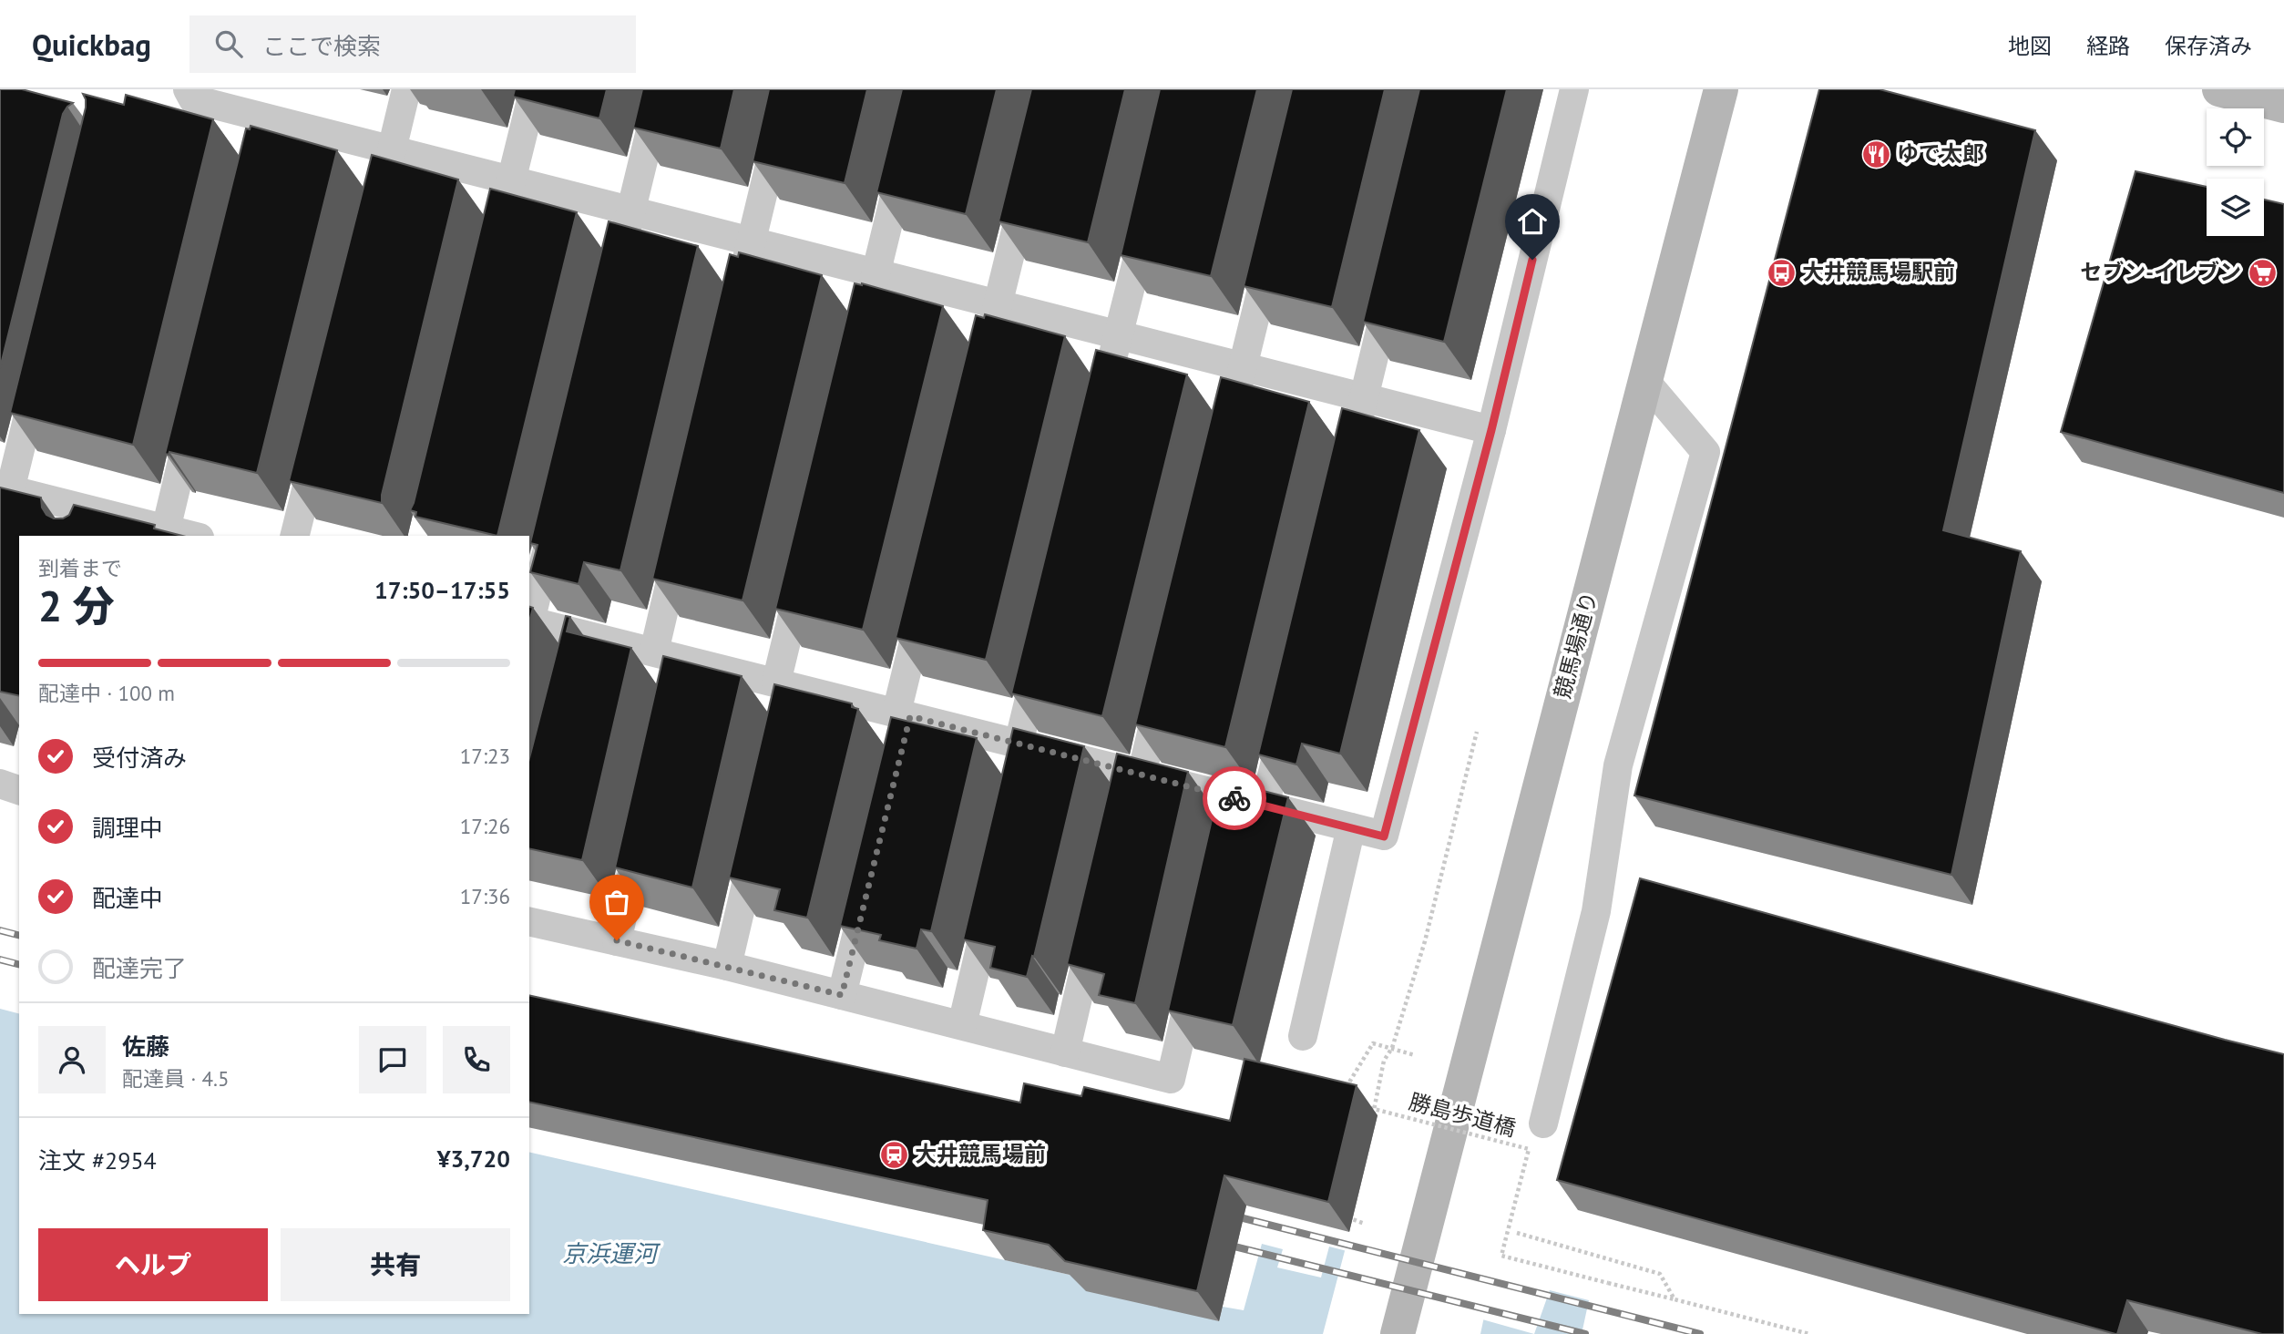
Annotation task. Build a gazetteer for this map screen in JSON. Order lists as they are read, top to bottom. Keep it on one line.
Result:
{"streets":{"street":["競馬場通り"],"path":["勝島歩道橋"]},"water":["京浜運河"],"places":{"restaurant":["ゆで太郎"],"bus stop":["大井競馬場駅前"],"supermarket":["セブン-イレブン"],"station":["大井競馬場前"]},"page":{"header":"Quickbag","search":"ここで検索","nav":["地図","経路","保存済み"],"heading":["2 分","到着まで","17:50–17:55"],"panel":["佐藤","配達員 · 4.5","注文 #2954","¥3,720"],"bar":"配達中 · 100 m","list":[["受付済み","17:23"],["調理中","17:26"],["配達中","17:36"],"配達完了"],"buttons":["ヘルプ","共有"]}}
